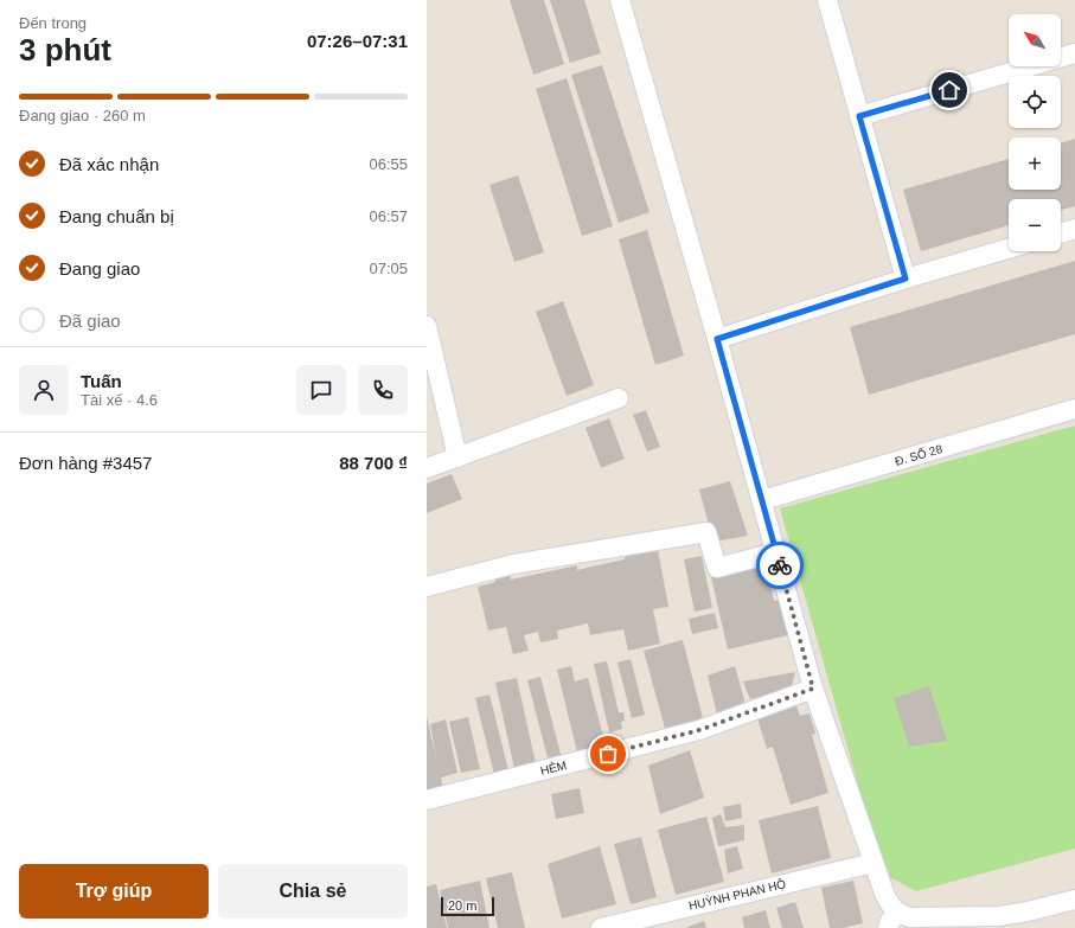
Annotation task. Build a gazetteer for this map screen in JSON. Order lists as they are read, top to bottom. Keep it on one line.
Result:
{"streets":{"street":["Đ. SỐ 28","HẺM","HUỲNH PHAN HỘ"]},"scale_bar":"20 m","north":"top left","page":{"heading":["3 phút","Đến trong","07:26–07:31"],"panel":["Tuấn","Tài xế · 4.6","Đơn hàng #3457","88 700 ₫"],"map_buttons":["+","−"],"bar":"Đang giao · 260 m","list":[["Đã xác nhận","06:55"],["Đang chuẩn bị","06:57"],["Đang giao","07:05"],"Đã giao"],"buttons":["Trợ giúp","Chia sẻ"],"scale":"20 m"}}
